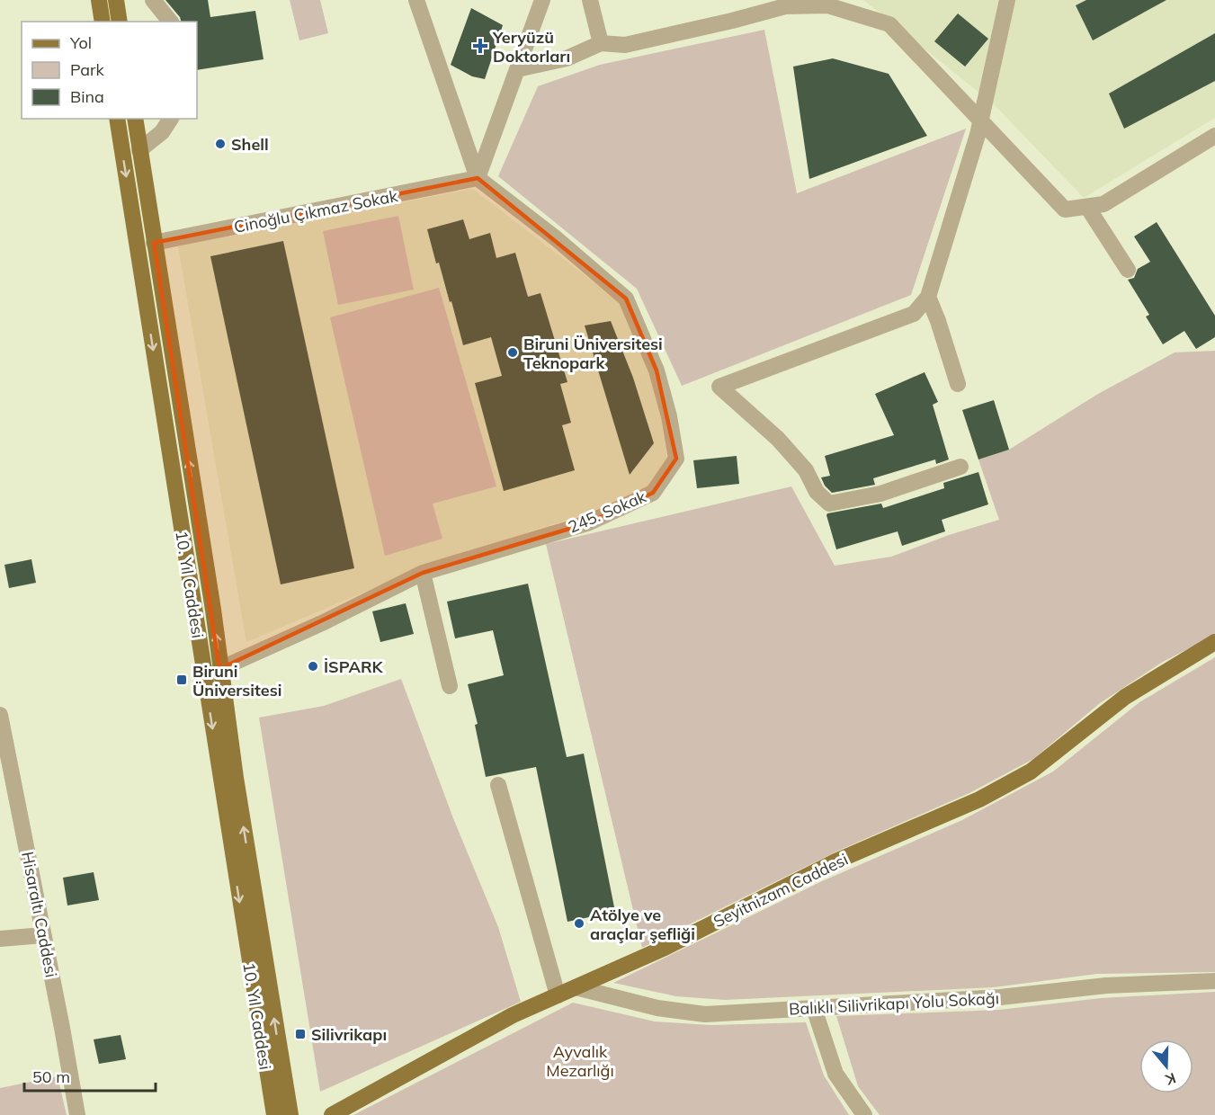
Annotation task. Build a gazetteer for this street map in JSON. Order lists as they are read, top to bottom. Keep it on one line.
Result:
{"streets":{"main road":["10. Yıl Caddesi","Seyitnizam Caddesi"],"street":["Cinoğlu Çıkmaz Sokak","245. Sokak","Hisaraltı Caddesi","Balıklı Silivrikapı Yolu Sokağı"]},"crossings":[["Cinoğlu Çıkmaz Sokak","245. Sokak"],["Cinoğlu Çıkmaz Sokak","10. Yıl Caddesi"],["245. Sokak","10. Yıl Caddesi"],["Seyitnizam Caddesi","Balıklı Silivrikapı Yolu Sokağı"]],"parks":["Ayvalık Mezarlığı"],"places":{"health":["Yeryüzü Doktorları"],"other":["Shell","Biruni Üniversitesi Teknopark","İSPARK","Atölye ve araçlar şefliği"],"transit":["Biruni Üniversitesi","Silivrikapı"]},"legend":["Yol","Park","Bina"],"scale_bar":"50 m","north":"bottom"}
